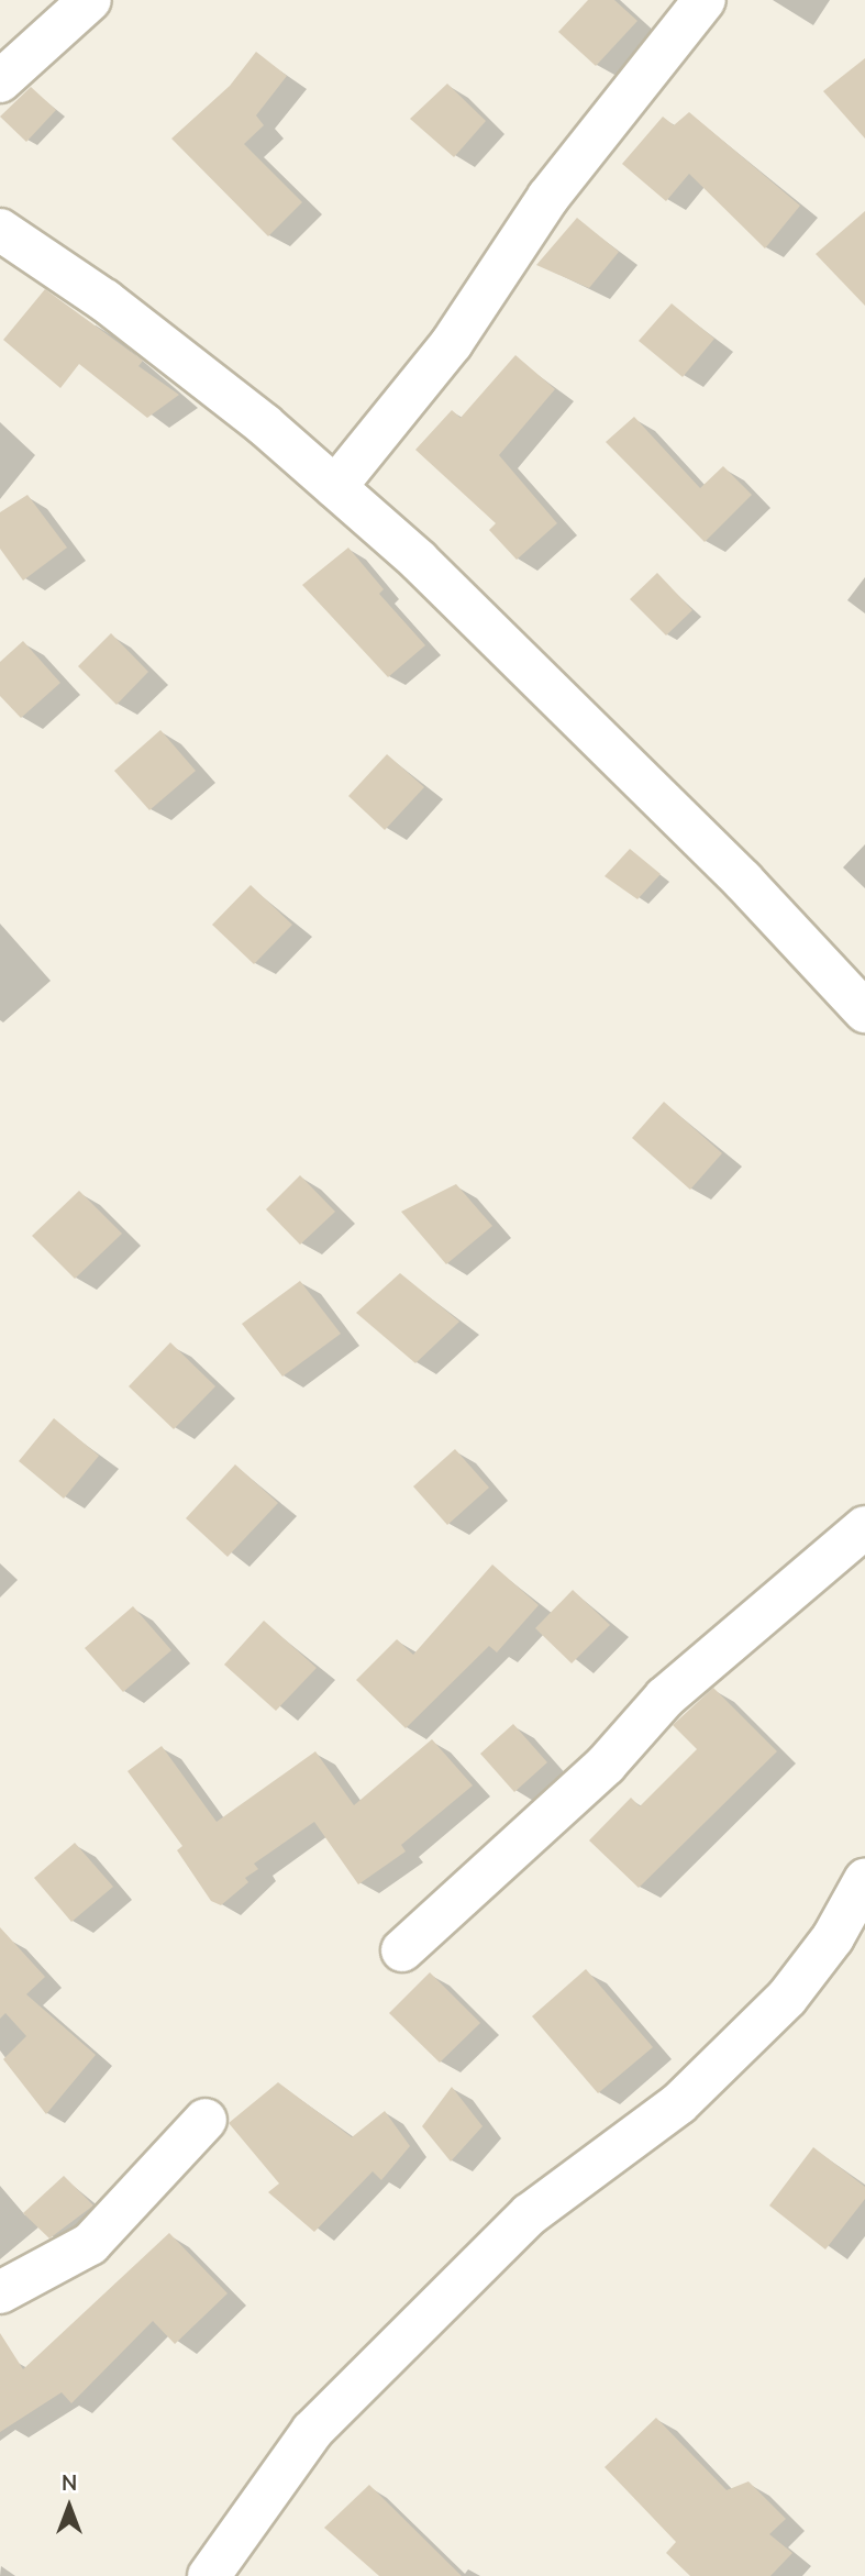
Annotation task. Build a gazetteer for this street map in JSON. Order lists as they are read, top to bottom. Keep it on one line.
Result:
{"north":"top"}
